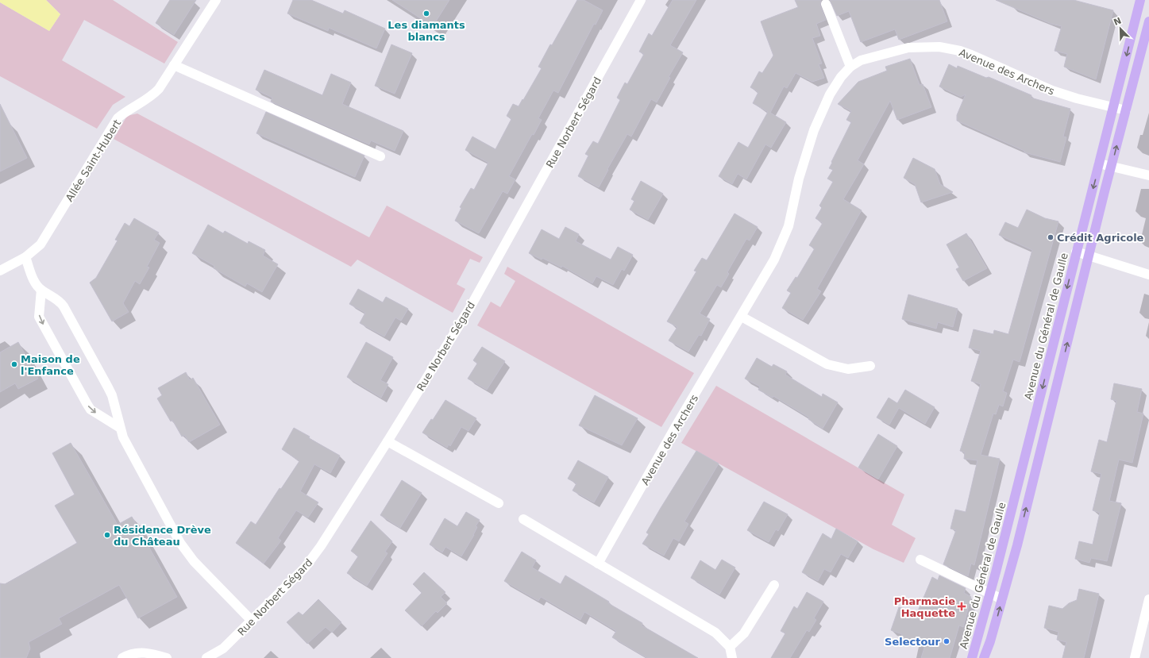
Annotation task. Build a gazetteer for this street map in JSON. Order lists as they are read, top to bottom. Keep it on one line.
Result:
{"streets":{"main road":["Avenue du Général de Gaulle"],"street":["Avenue des Archers","Rue Norbert Ségard","Allée Saint-Hubert"]},"crossings":[["Avenue des Archers","Avenue du Général de Gaulle"]],"places":{"other":["Les diamants blancs","Crédit Agricole","Maison de l'Enfance","Résidence Drève du Château","Selectour"],"health":["Pharmacie Haquette"]},"north":"top left"}
